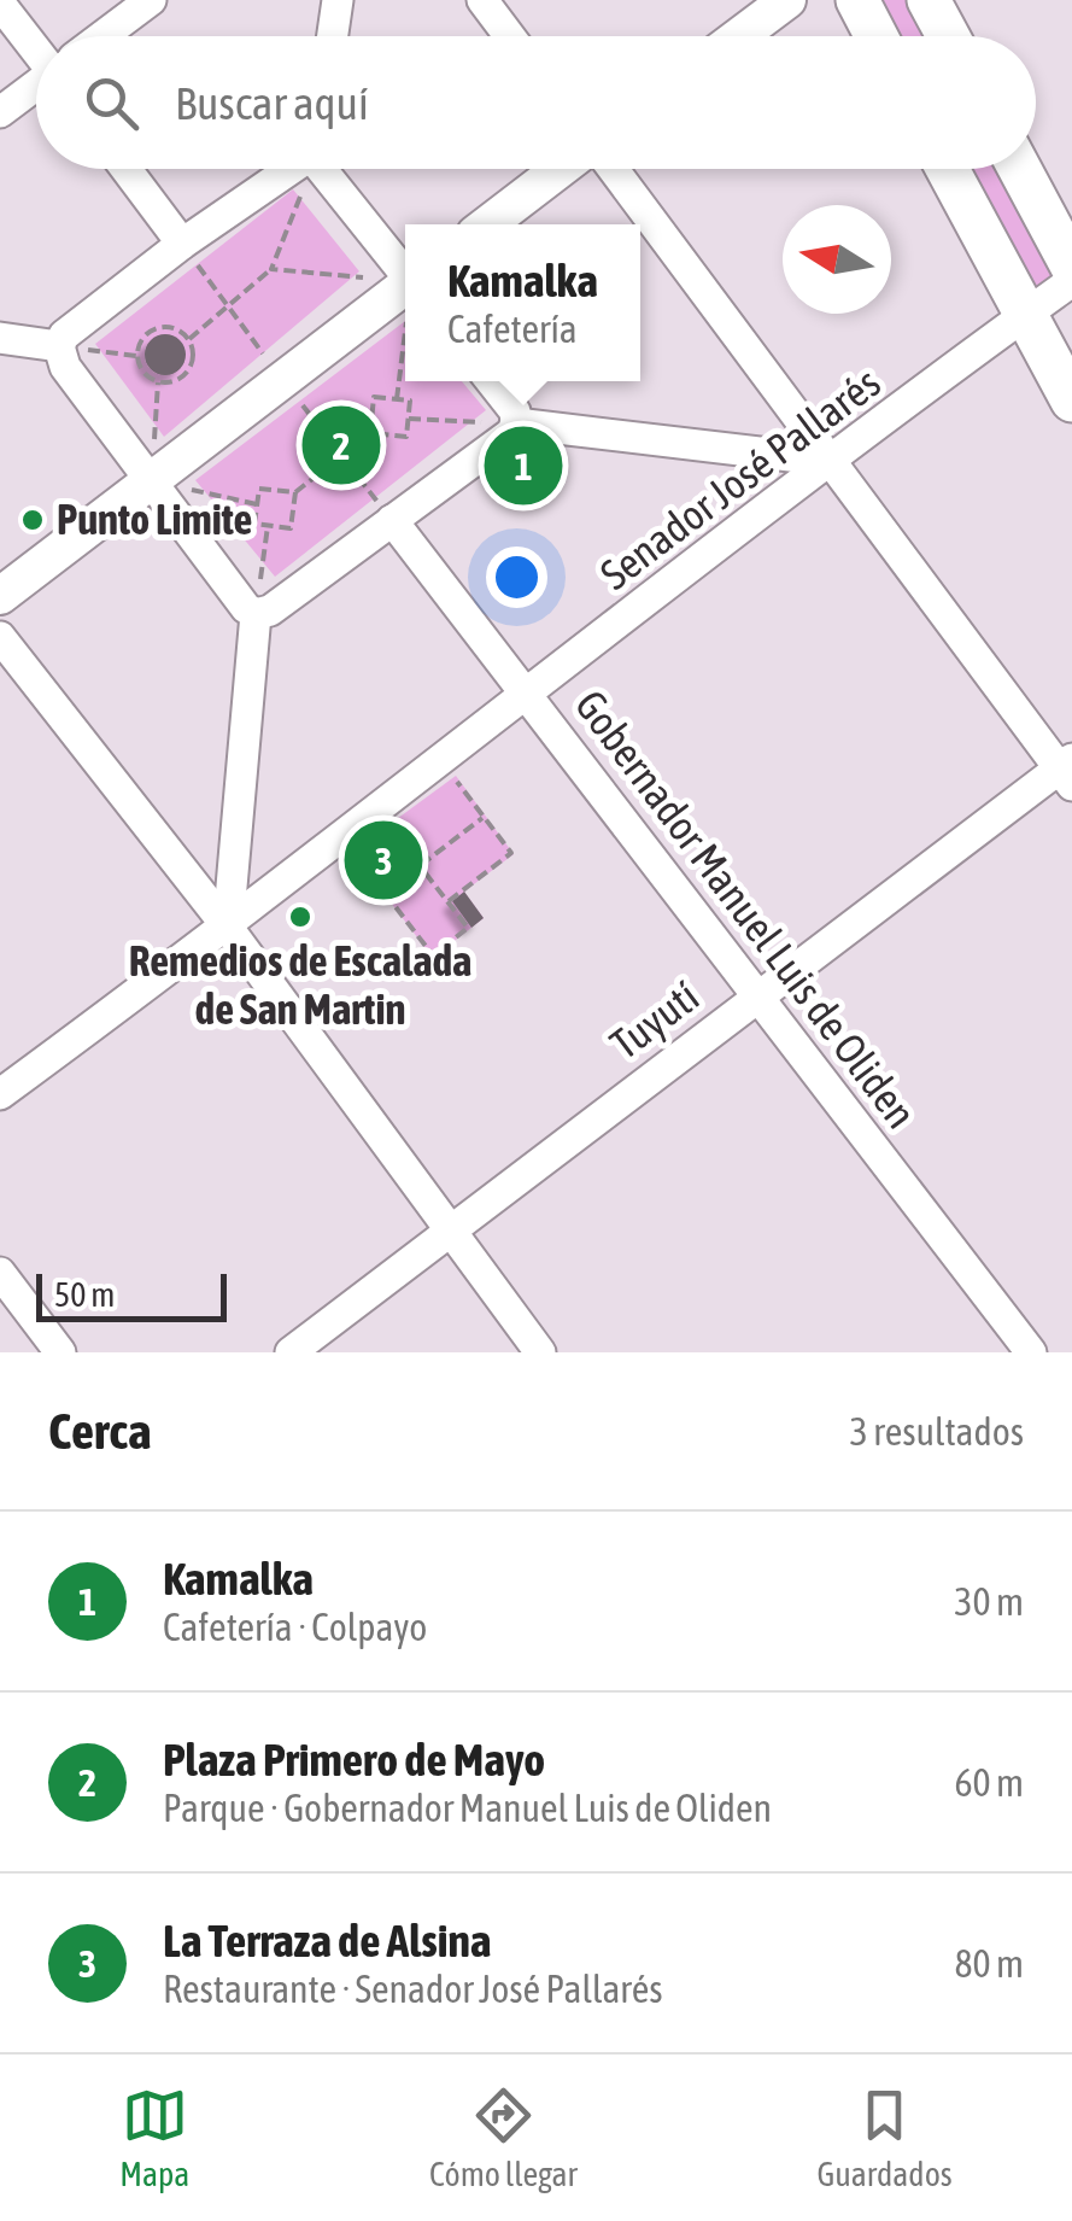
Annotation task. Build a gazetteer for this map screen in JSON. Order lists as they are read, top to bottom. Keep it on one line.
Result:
{"streets":{"street":["Senador José Pallarés","Gobernador Manuel Luis de Oliden","Tuyutí"]},"crossings":[["Senador José Pallarés","Gobernador Manuel Luis de Oliden"],["Gobernador Manuel Luis de Oliden","Tuyutí"]],"places":["Punto Limite","Remedios de Escalada de San Martin"],"scale_bar":"50 m","north":"left","page":{"search":"Buscar aquí","popup":["Kamalka","Cafetería"],"pins":["2","1","3"],"scale":"50 m","heading":["Cerca","3 resultados"],"list":[{"mark":"1","name":"Kamalka","note":"Cafetería · Colpayo","value":"30 m"},{"mark":"2","name":"Plaza Primero de Mayo","note":"Parque · Gobernador Manuel Luis de Oliden","value":"60 m"},{"mark":"3","name":"La Terraza de Alsina","note":"Restaurante · Senador José Pallarés","value":"80 m"}],"nav":["Mapa","Cómo llegar","Guardados"]}}
